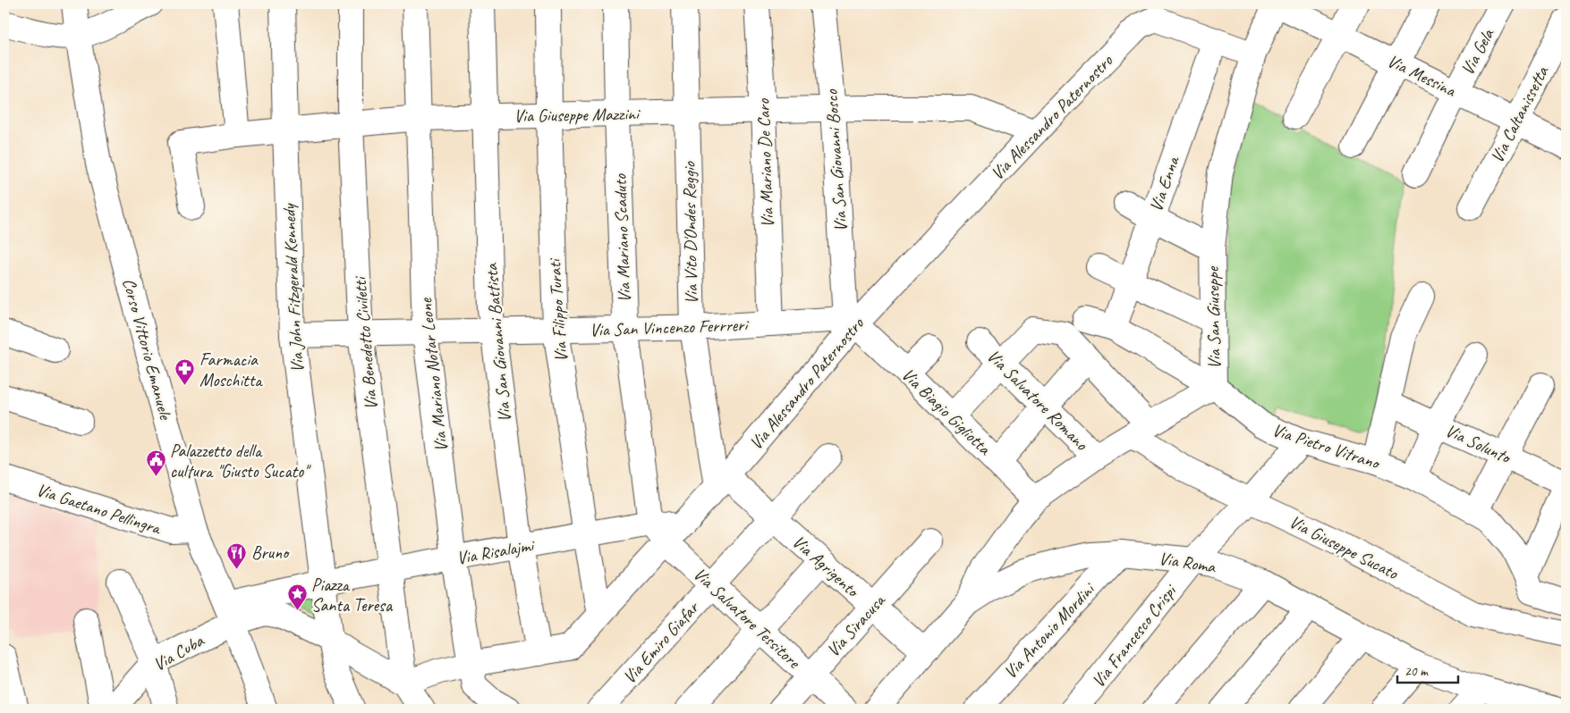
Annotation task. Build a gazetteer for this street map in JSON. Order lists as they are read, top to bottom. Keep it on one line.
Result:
{"streets":{"street":["Via Gela","Via Messina","Via Giuseppe Mazzini","Via Caltanissetta","Via Alessandro Paternostro","Via San Giovanni Bosco","Via Mariano De Caro","Via Enna","Via Vito D'Ondes Reggio","Via Mariano Scaduto","Via John Fitzgerald Kennedy","Via Filippo Turati","Via San Giuseppe","Via San Vincenzo Ferrreri","Via San Giovanni Battista","Via Benedetto Civiletti","Corso Vittorio Emanuele","Via Mariano Notar Leone","Via Salvatore Romano","Via Biagio Gigliotta","Via Solunto","Via Pietro Vitrano","Via Gaetano Pellingra","Via Giuseppe Sucato","Via Risalajmi","Via Roma","Via Agrigento","Via Salvatore Tessitore","Via Siracusa","Via Antonio Mordini","Via Francesco Crispi","Via Emiro Giafar","Via Cuba"]},"crossings":[["Via Gela","Via Messina"],["Via Messina","Via Caltanissetta"],["Via Messina","Via San Giuseppe"],["Via Giuseppe Mazzini","Via Alessandro Paternostro"],["Via Giuseppe Mazzini","Via San Giovanni Bosco"],["Via Giuseppe Mazzini","Via Mariano De Caro"],["Via Giuseppe Mazzini","Via Vito D'Ondes Reggio"],["Via Giuseppe Mazzini","Via Mariano Scaduto"],["Via Giuseppe Mazzini","Via John Fitzgerald Kennedy"],["Via Giuseppe Mazzini","Via Filippo Turati"],["Via Giuseppe Mazzini","Via San Giovanni Battista"],["Via Giuseppe Mazzini","Via Benedetto Civiletti"],["Via Giuseppe Mazzini","Via Mariano Notar Leone"],["Via Alessandro Paternostro","Via San Giovanni Bosco"],["Via Alessandro Paternostro","Via Enna"],["Via Alessandro Paternostro","Via Vito D'Ondes Reggio"],["Via Alessandro Paternostro","Via Filippo Turati"],["Via Alessandro Paternostro","Via San Giuseppe"],["Via Alessandro Paternostro","Via San Vincenzo Ferrreri"],["Via Alessandro Paternostro","Via San Giovanni Battista"],["Via Alessandro Paternostro","Via Benedetto Civiletti"],["Via Alessandro Paternostro","Via Mariano Notar Leone"],["Via Alessandro Paternostro","Via Biagio Gigliotta"],["Via Alessandro Paternostro","Via Risalajmi"],["Via Alessandro Paternostro","Via Agrigento"],["Via Alessandro Paternostro","Via Salvatore Tessitore"],["Via San Giovanni Bosco","Via San Vincenzo Ferrreri"],["Via San Giovanni Bosco","Via Biagio Gigliotta"],["Via Mariano De Caro","Via San Vincenzo Ferrreri"],["Via Enna","Via Pietro Vitrano"],["Via Vito D'Ondes Reggio","Via San Vincenzo Ferrreri"],["Via Vito D'Ondes Reggio","Via Agrigento"],["Via Mariano Scaduto","Via San Vincenzo Ferrreri"],["Via Mariano Scaduto","Via Risalajmi"],["Via Mariano Scaduto","Via Salvatore Tessitore"],["Via John Fitzgerald Kennedy","Via San Vincenzo Ferrreri"],["Via John Fitzgerald Kennedy","Via Risalajmi"],["Via Filippo Turati","Via San Vincenzo Ferrreri"],["Via Filippo Turati","Via Risalajmi"],["Via San Giuseppe","Via Salvatore Romano"],["Via San Giuseppe","Via Biagio Gigliotta"],["Via San Giuseppe","Via Pietro Vitrano"],["Via San Giuseppe","Via Giuseppe Sucato"],["Via San Giuseppe","Via Roma"],["Via San Vincenzo Ferrreri","Via San Giovanni Battista"],["Via San Vincenzo Ferrreri","Via Benedetto Civiletti"],["Via San Vincenzo Ferrreri","Via Mariano Notar Leone"],["Via San Vincenzo Ferrreri","Via Biagio Gigliotta"],["Via San Giovanni Battista","Via Risalajmi"],["Via Benedetto Civiletti","Via Risalajmi"],["Corso Vittorio Emanuele","Via Gaetano Pellingra"],["Corso Vittorio Emanuele","Via Cuba"],["Via Mariano Notar Leone","Via Risalajmi"],["Via Pietro Vitrano","Via Francesco Crispi"],["Via Giuseppe Sucato","Via Francesco Crispi"],["Via Risalajmi","Via Salvatore Tessitore"],["Via Roma","Via Agrigento"],["Via Roma","Via Antonio Mordini"],["Via Roma","Via Francesco Crispi"],["Via Agrigento","Via Siracusa"],["Via Agrigento","Via Emiro Giafar"],["Via Salvatore Tessitore","Via Siracusa"],["Via Salvatore Tessitore","Via Emiro Giafar"]],"places":{"pharmacy":["Farmacia Moschitta"],"public building":["Palazzetto della cultura \"Giusto Sucato\""],"restaurant":["Bruno"],"place":["Piazza Santa Teresa"]},"scale_bar":"20 m"}
